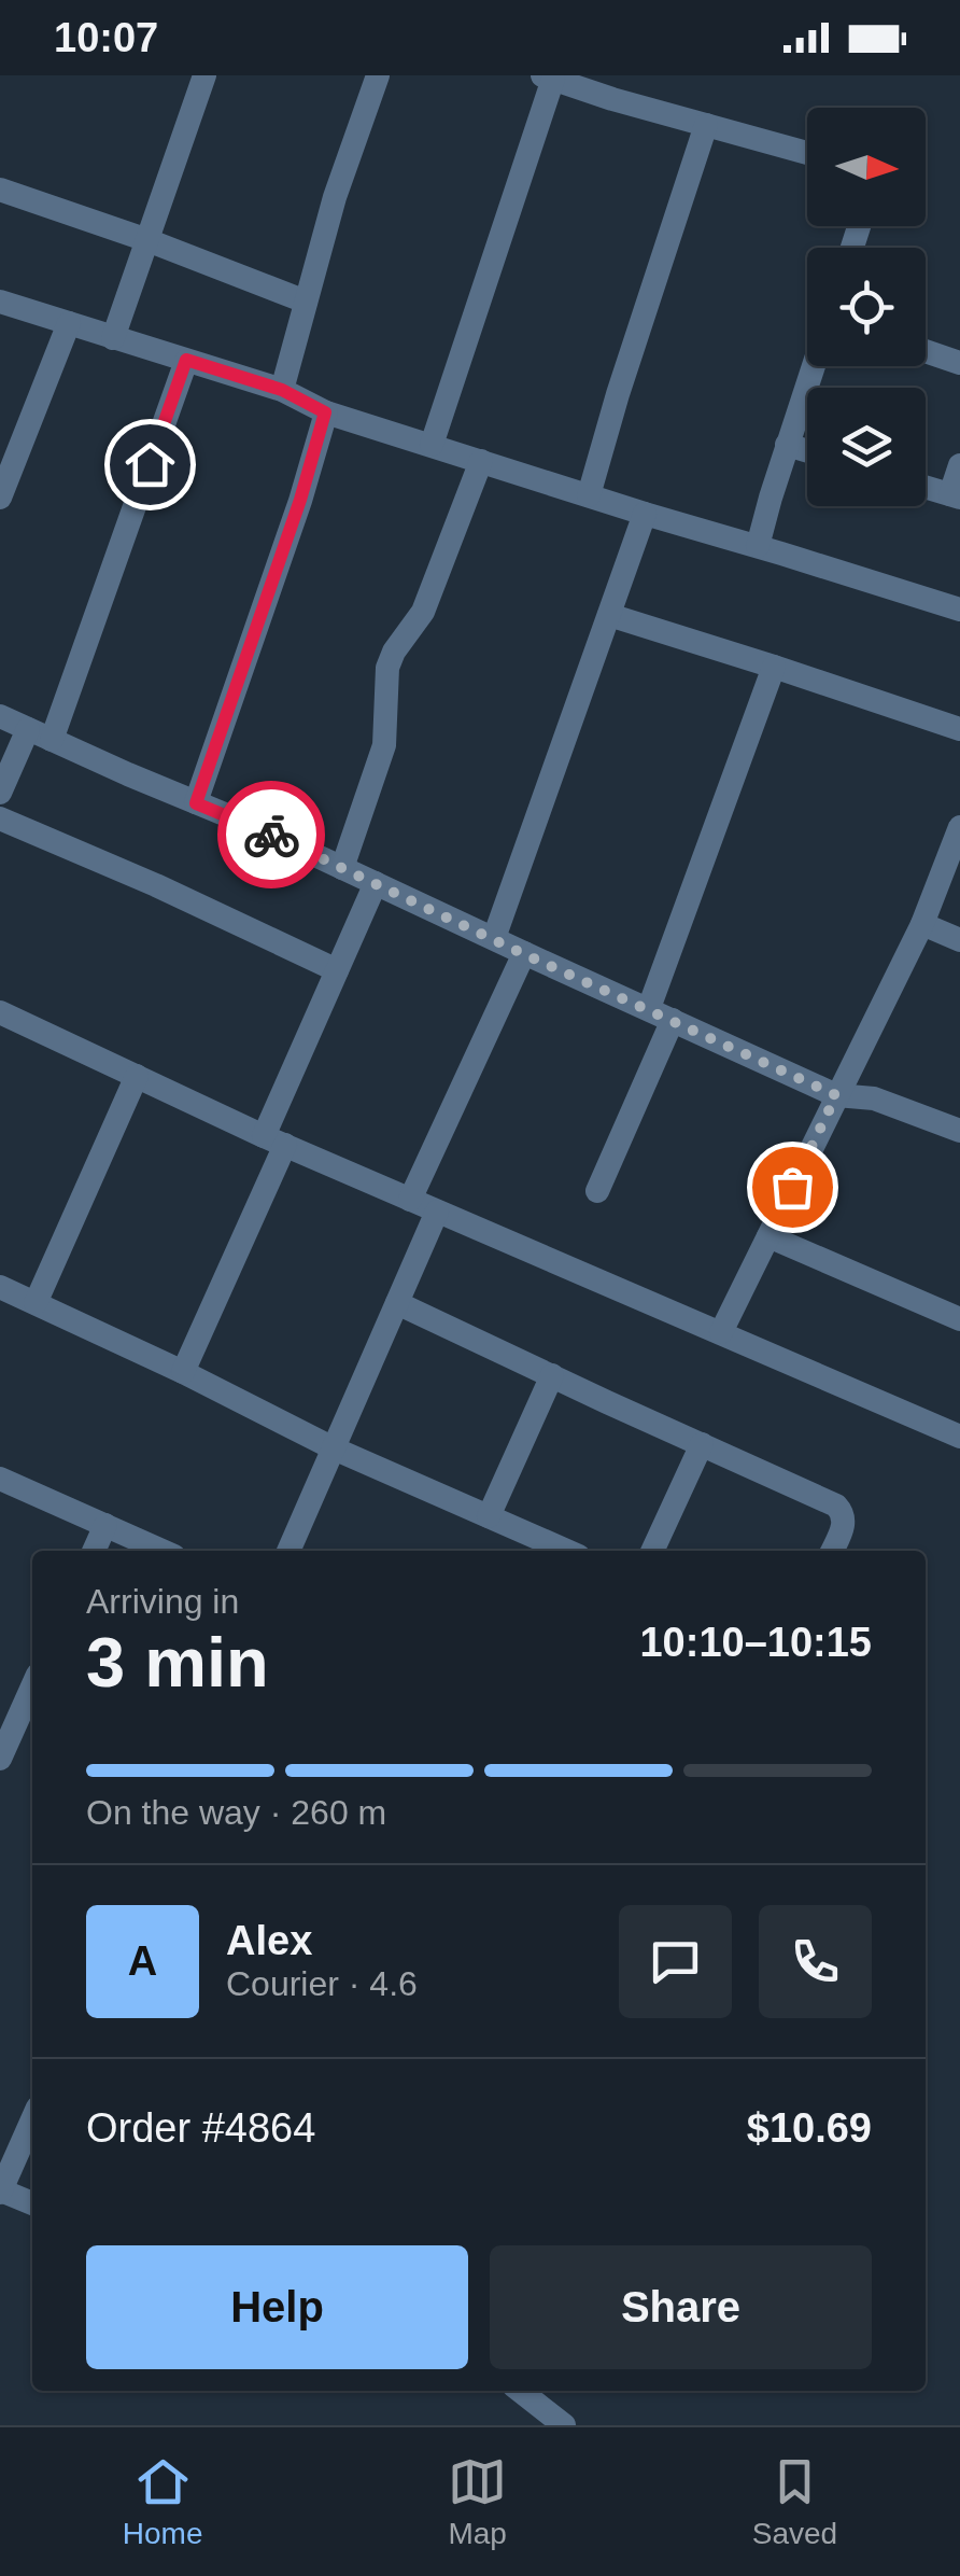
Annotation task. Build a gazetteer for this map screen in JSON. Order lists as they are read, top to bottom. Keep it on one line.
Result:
{"north":"right","page":{"status":"10:07","heading":["3 min","Arriving in","10:10–10:15"],"panel":["Alex","Courier · 4.6","Order #4864","$10.69"],"bar":"On the way · 260 m","round":"A","buttons":["Help","Share"],"tabs":["Home","Map","Saved"]}}
